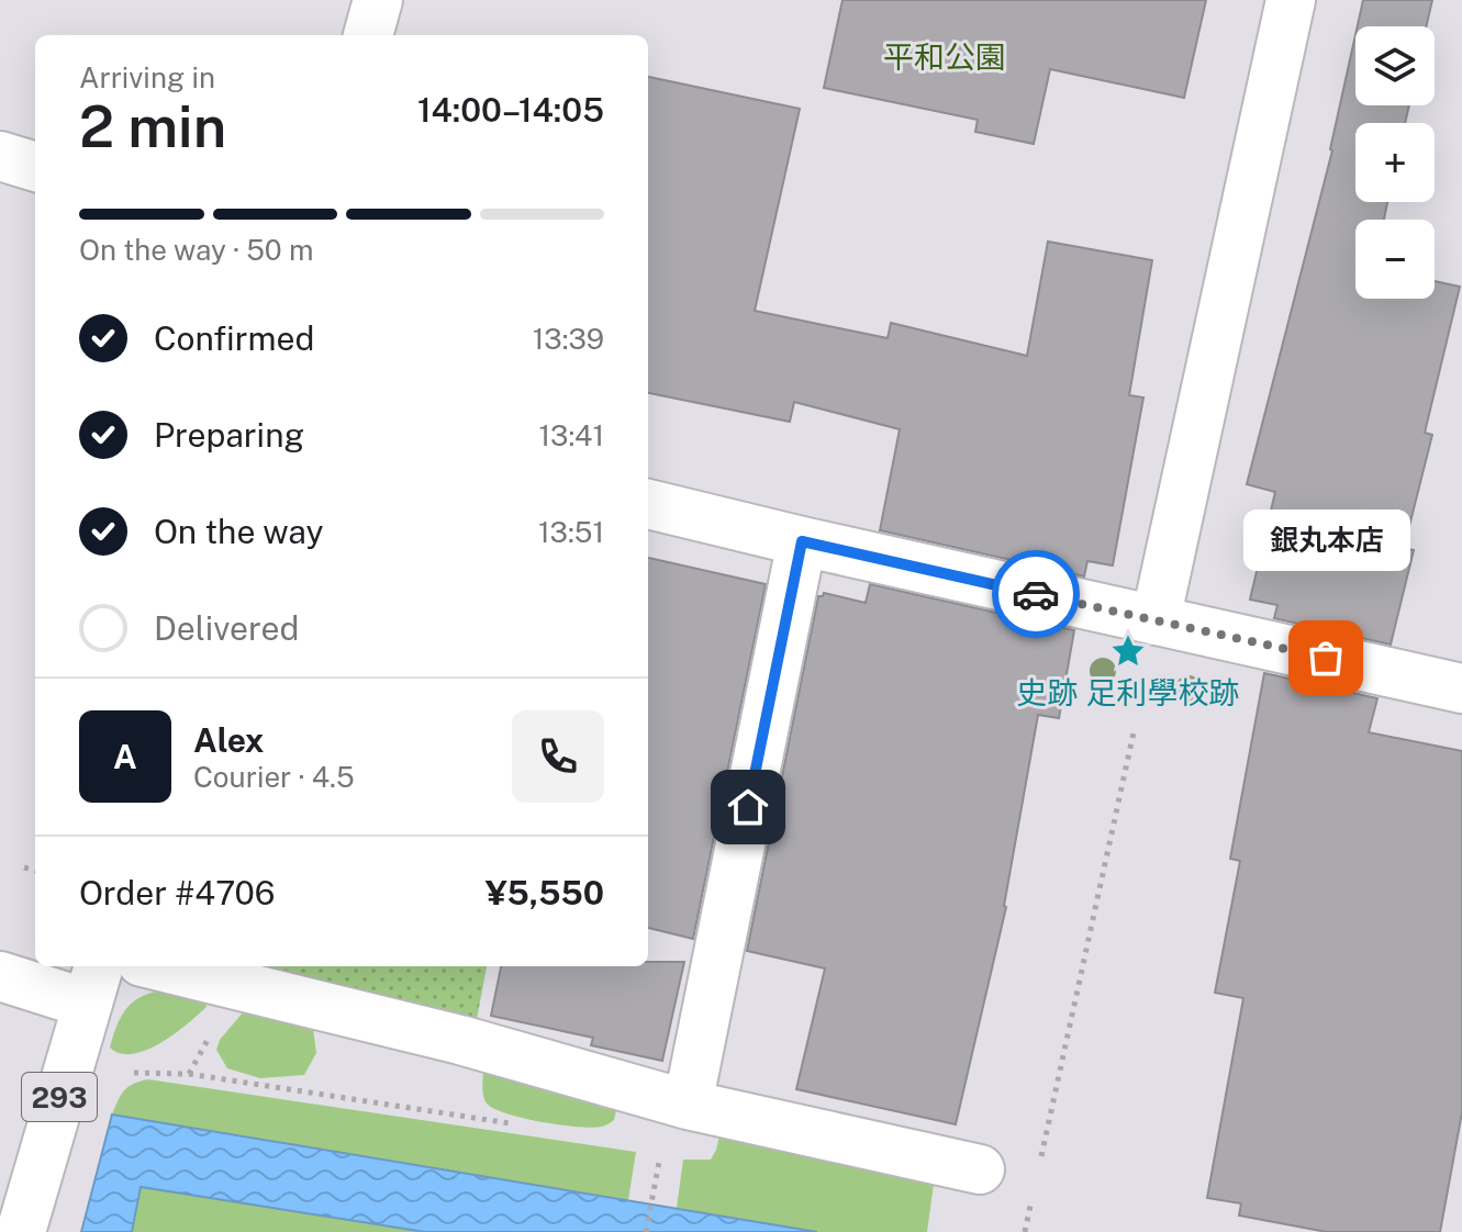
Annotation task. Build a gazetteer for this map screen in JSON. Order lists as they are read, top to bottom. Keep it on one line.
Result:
{"streets":{"main road":["293"]},"parks":["平和公園"],"places":{"place":["史跡 足利學校跡"],"other":["銀丸本店"]},"page":{"map_buttons":["+","−"],"heading":["2 min","Arriving in","14:00–14:05"],"panel":["Alex","Courier · 4.5","Order #4706","¥5,550"],"bar":"On the way · 50 m","list":[["Confirmed","13:39"],["Preparing","13:41"],["On the way","13:51"],"Delivered"],"bubble":"銀丸本店","round":"A"}}
